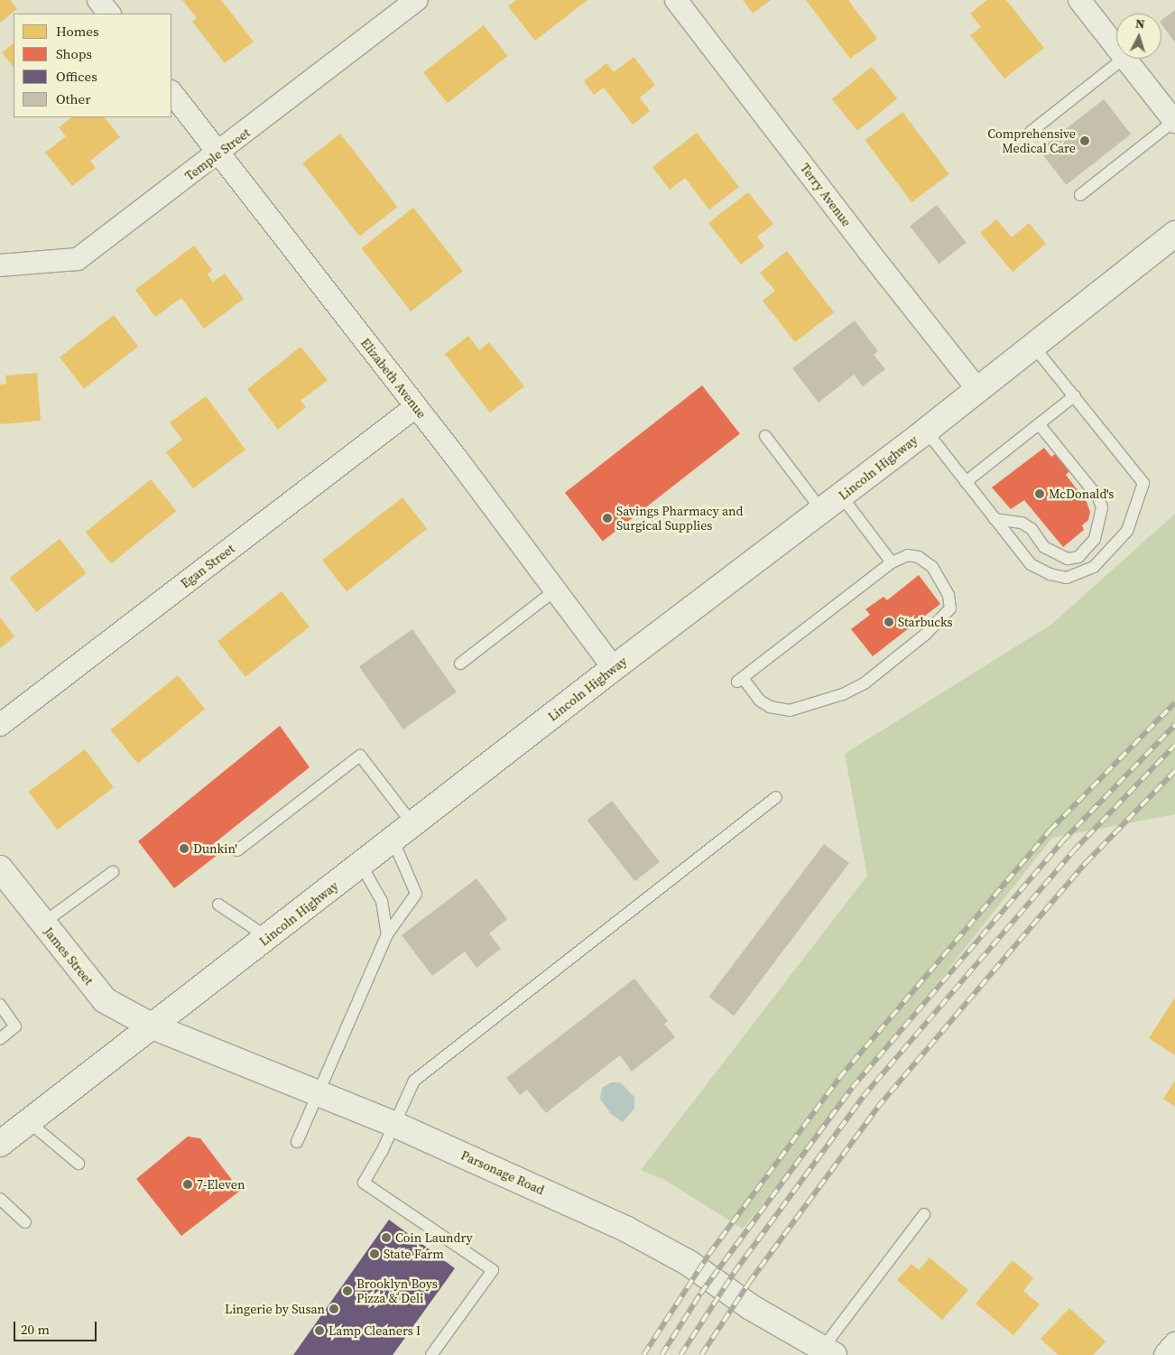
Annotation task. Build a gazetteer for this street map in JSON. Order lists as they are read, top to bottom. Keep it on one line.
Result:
{"streets":{"main road":["Lincoln Highway","James Street","Parsonage Road"],"street":["Temple Street","Terry Avenue","Elizabeth Avenue","Egan Street"]},"crossings":[["Temple Street","Elizabeth Avenue"],["Terry Avenue","Lincoln Highway"],["Elizabeth Avenue","Lincoln Highway"],["Elizabeth Avenue","Egan Street"],["Lincoln Highway","James Street"],["Lincoln Highway","Parsonage Road"],["James Street","Parsonage Road"]],"places":["Comprehensive Medical Care","McDonald's","Savings Pharmacy and Surgical Supplies","Starbucks","Dunkin'","7-Eleven","Coin Laundry","State Farm","Brooklyn Boys Pizza & Deli","Lingerie by Susan","Lamp Cleaners I"],"legend":["Homes","Shops","Offices","Other"],"scale_bar":"20 m","north":"top"}
